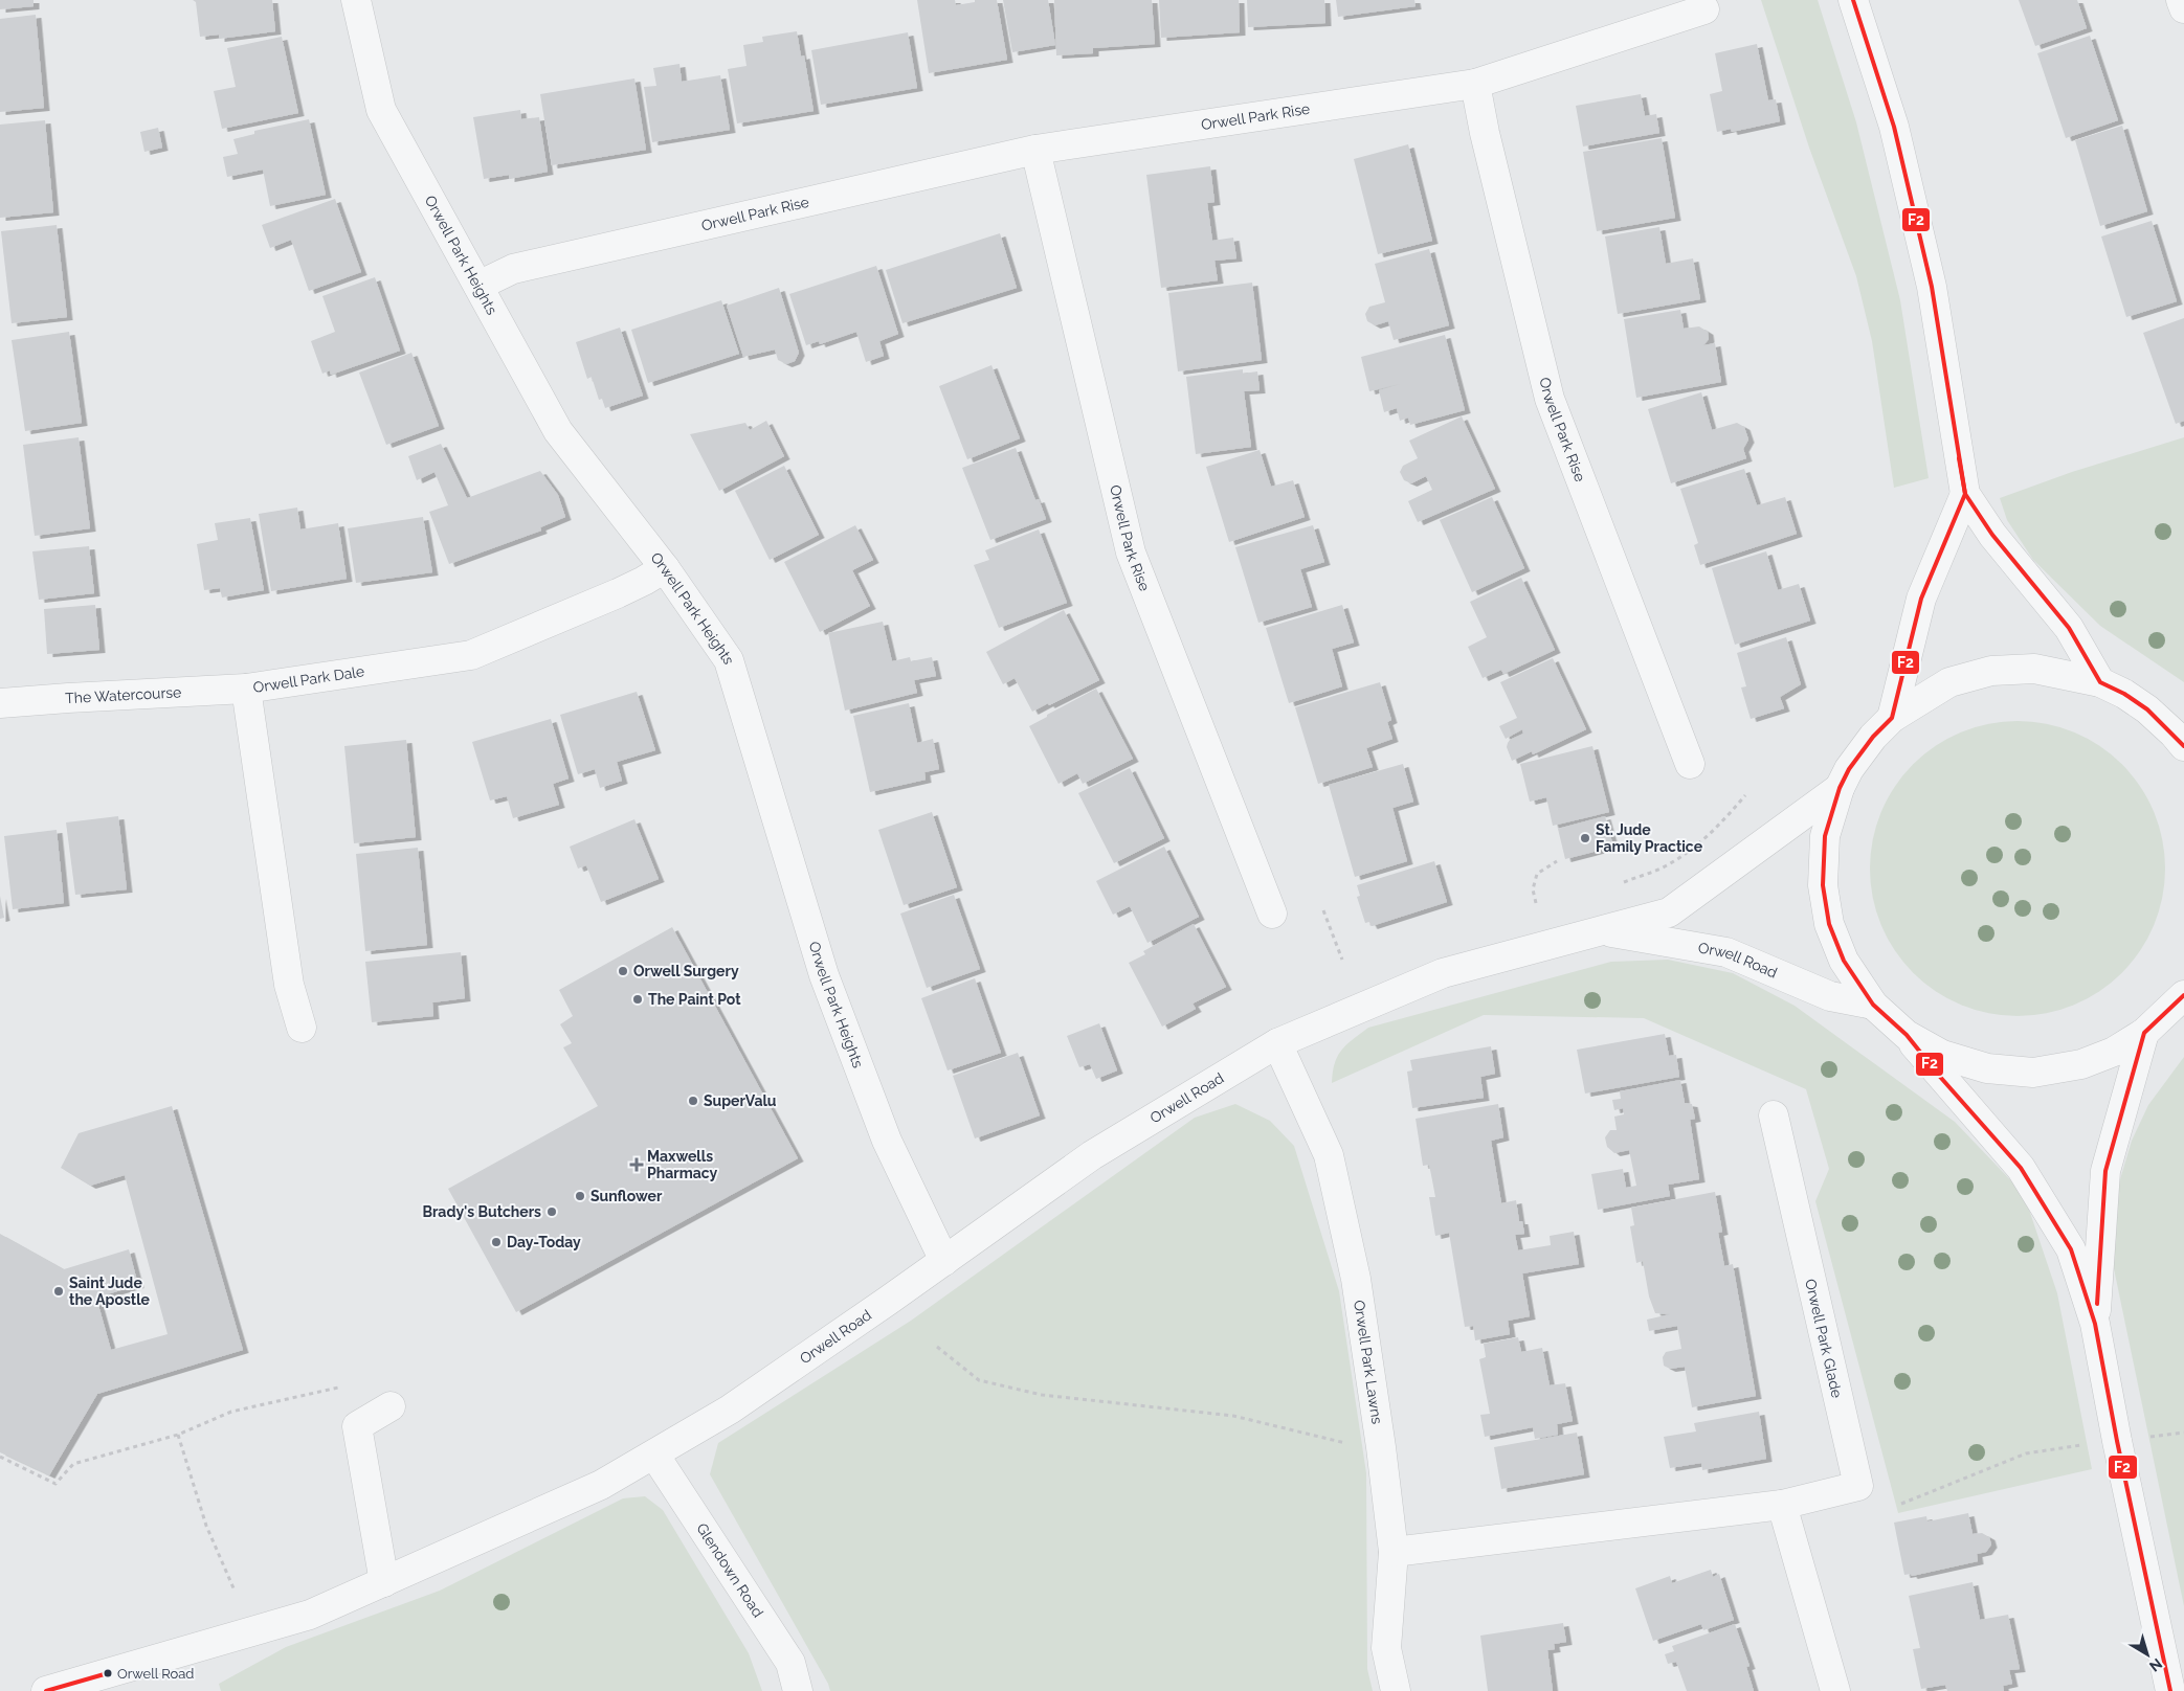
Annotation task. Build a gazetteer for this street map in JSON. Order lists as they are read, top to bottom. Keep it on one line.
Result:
{"streets":{"street":["Orwell Park Rise","Orwell Park Heights","Orwell Park Dale","The Watercourse","Orwell Road","Orwell Park Glade","Orwell Park Lawns","Glendown Road"]},"crossings":[["Orwell Park Rise","Orwell Park Heights"],["Orwell Park Heights","Orwell Park Dale"],["Orwell Park Heights","Orwell Road"],["Orwell Park Dale","The Watercourse"],["Orwell Road","Orwell Park Lawns"],["Orwell Road","Glendown Road"],["Orwell Park Glade","Orwell Park Lawns"]],"places":{"other":["St. Jude Family Practice","Orwell Surgery","The Paint Pot","SuperValu","Sunflower","Brady's Butchers","Day-Today","Saint Jude the Apostle","Orwell Road"],"health":["Maxwells Pharmacy"]},"lines":["transit line F2"],"north":"bottom right"}
